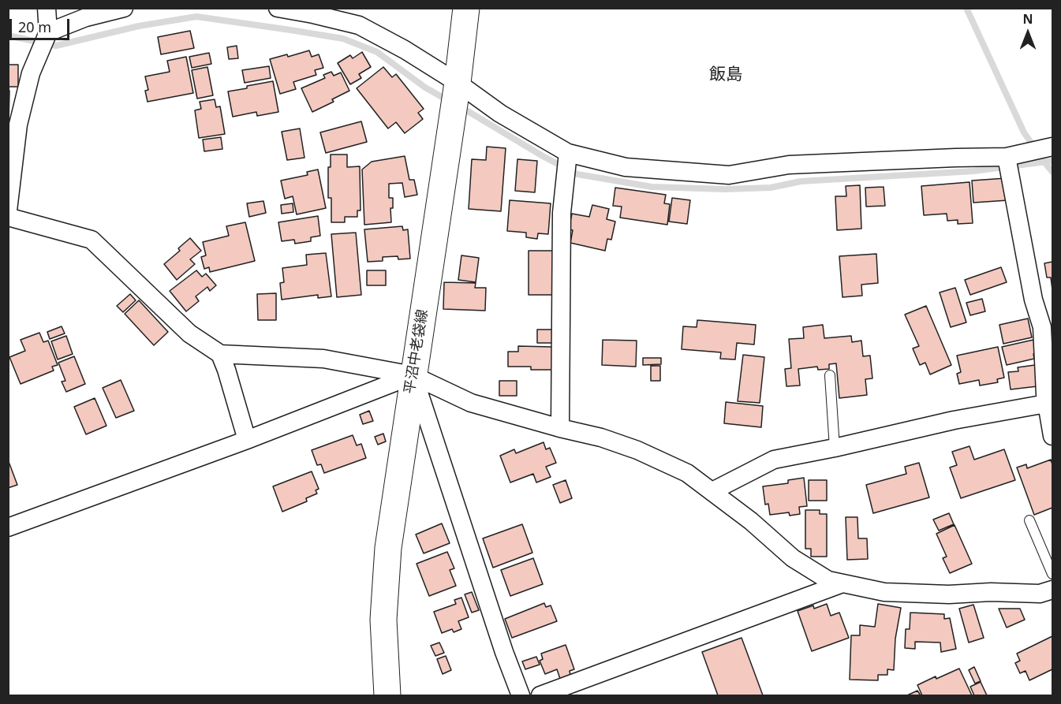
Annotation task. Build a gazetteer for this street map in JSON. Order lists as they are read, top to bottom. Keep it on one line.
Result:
{"streets":{"main road":["平沼中老袋線"]},"districts":["飯島"],"scale_bar":"20 m","north":"top"}
